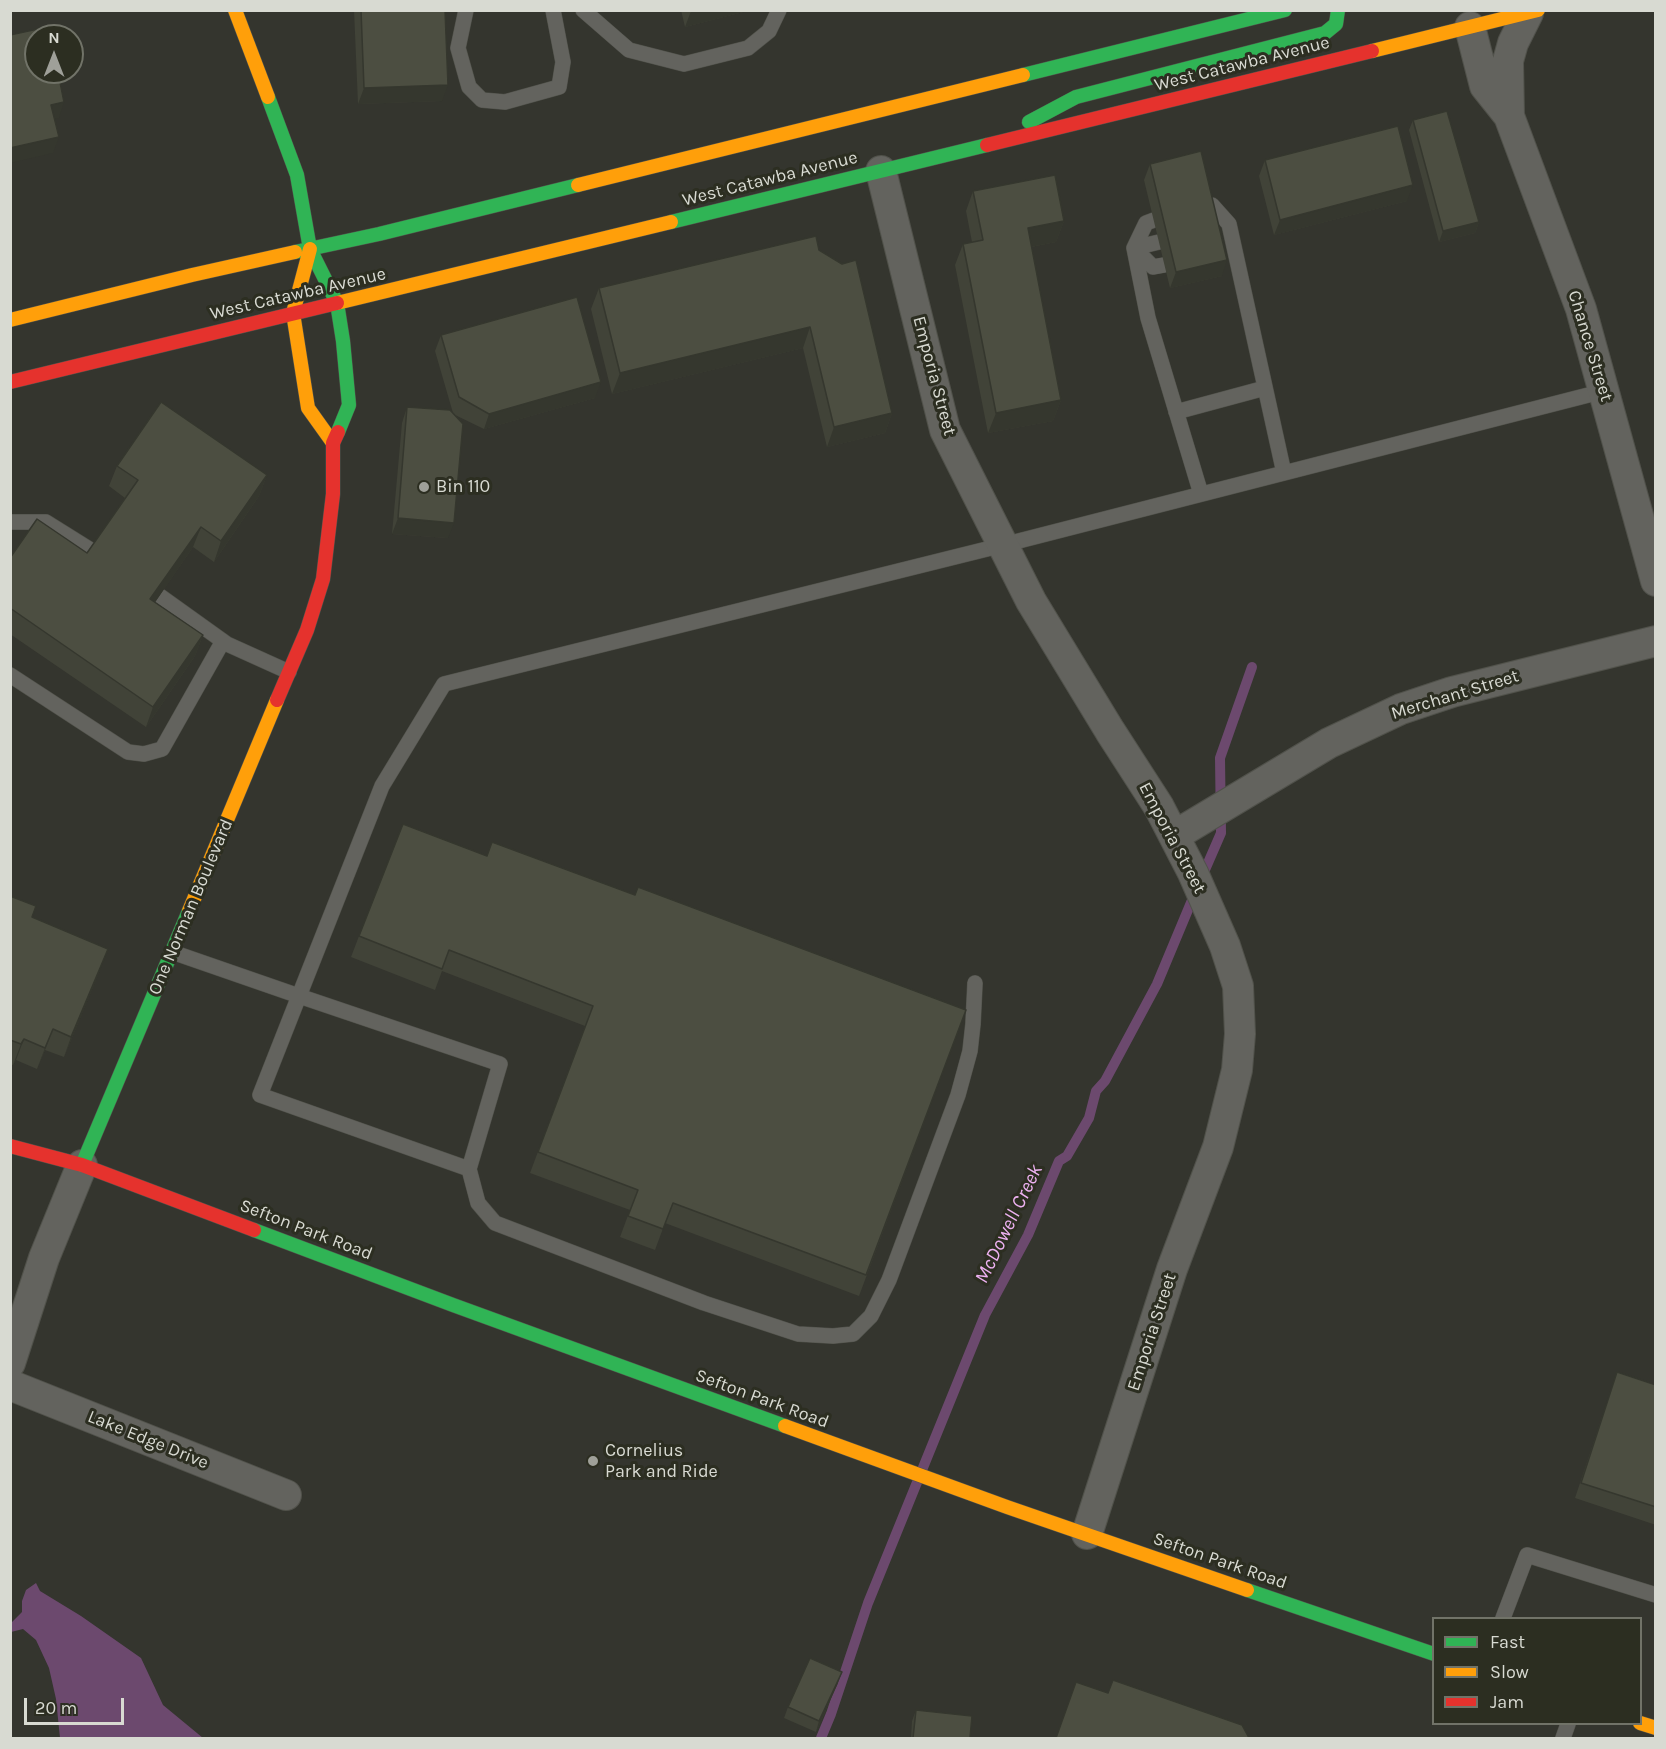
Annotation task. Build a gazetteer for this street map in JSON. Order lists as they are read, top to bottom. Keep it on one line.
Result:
{"streets":{"main road":["West Catawba Avenue","One Norman Boulevard","Sefton Park Road"],"street":["Chance Street","Emporia Street","Merchant Street","Lake Edge Drive"]},"crossings":[["West Catawba Avenue","Chance Street"],["West Catawba Avenue","Emporia Street"],["West Catawba Avenue","One Norman Boulevard"],["Emporia Street","Merchant Street"],["Emporia Street","Sefton Park Road"],["One Norman Boulevard","Sefton Park Road"]],"water":["McDowell Creek"],"places":["Bin 110","Cornelius Park and Ride"],"legend":["Fast","Slow","Jam"],"scale_bar":"20 m","north":"top"}
